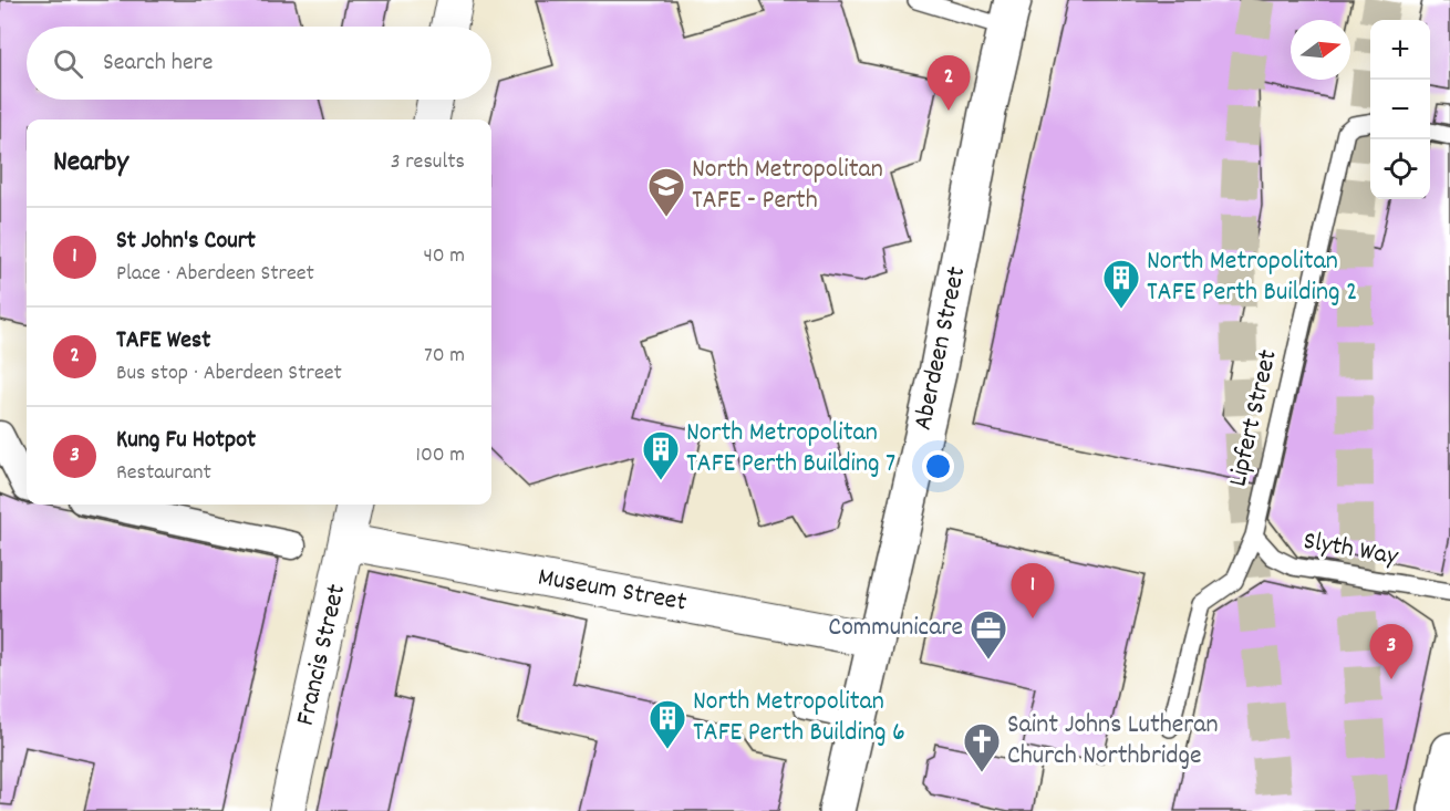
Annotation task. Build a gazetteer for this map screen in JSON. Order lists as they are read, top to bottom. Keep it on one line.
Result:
{"streets":{"street":["Aberdeen Street","Museum Street","Francis Street"],"lane":["Lipfert Street","Slyth Way"]},"crossings":[["Aberdeen Street","Museum Street"],["Lipfert Street","Slyth Way"],["Museum Street","Francis Street"]],"places":{"school or university":["North Metropolitan TAFE - Perth"],"building":["North Metropolitan TAFE Perth Building 2","North Metropolitan TAFE Perth Building 7","North Metropolitan TAFE Perth Building 6"],"office":["Communicare"],"church":["Saint Johns Lutheran Church Northbridge"]},"north":"right","page":{"map_buttons":["+","−"],"search":"Search here","pins":["2","1","3"],"heading":["Nearby","3 results"],"list":[{"mark":"1","name":"St John's Court","note":"Place · Aberdeen Street","value":"40 m"},{"mark":"2","name":"TAFE West","note":"Bus stop · Aberdeen Street","value":"70 m"},{"mark":"3","name":"Kung Fu Hotpot","note":"Restaurant","value":"100 m"}]}}
